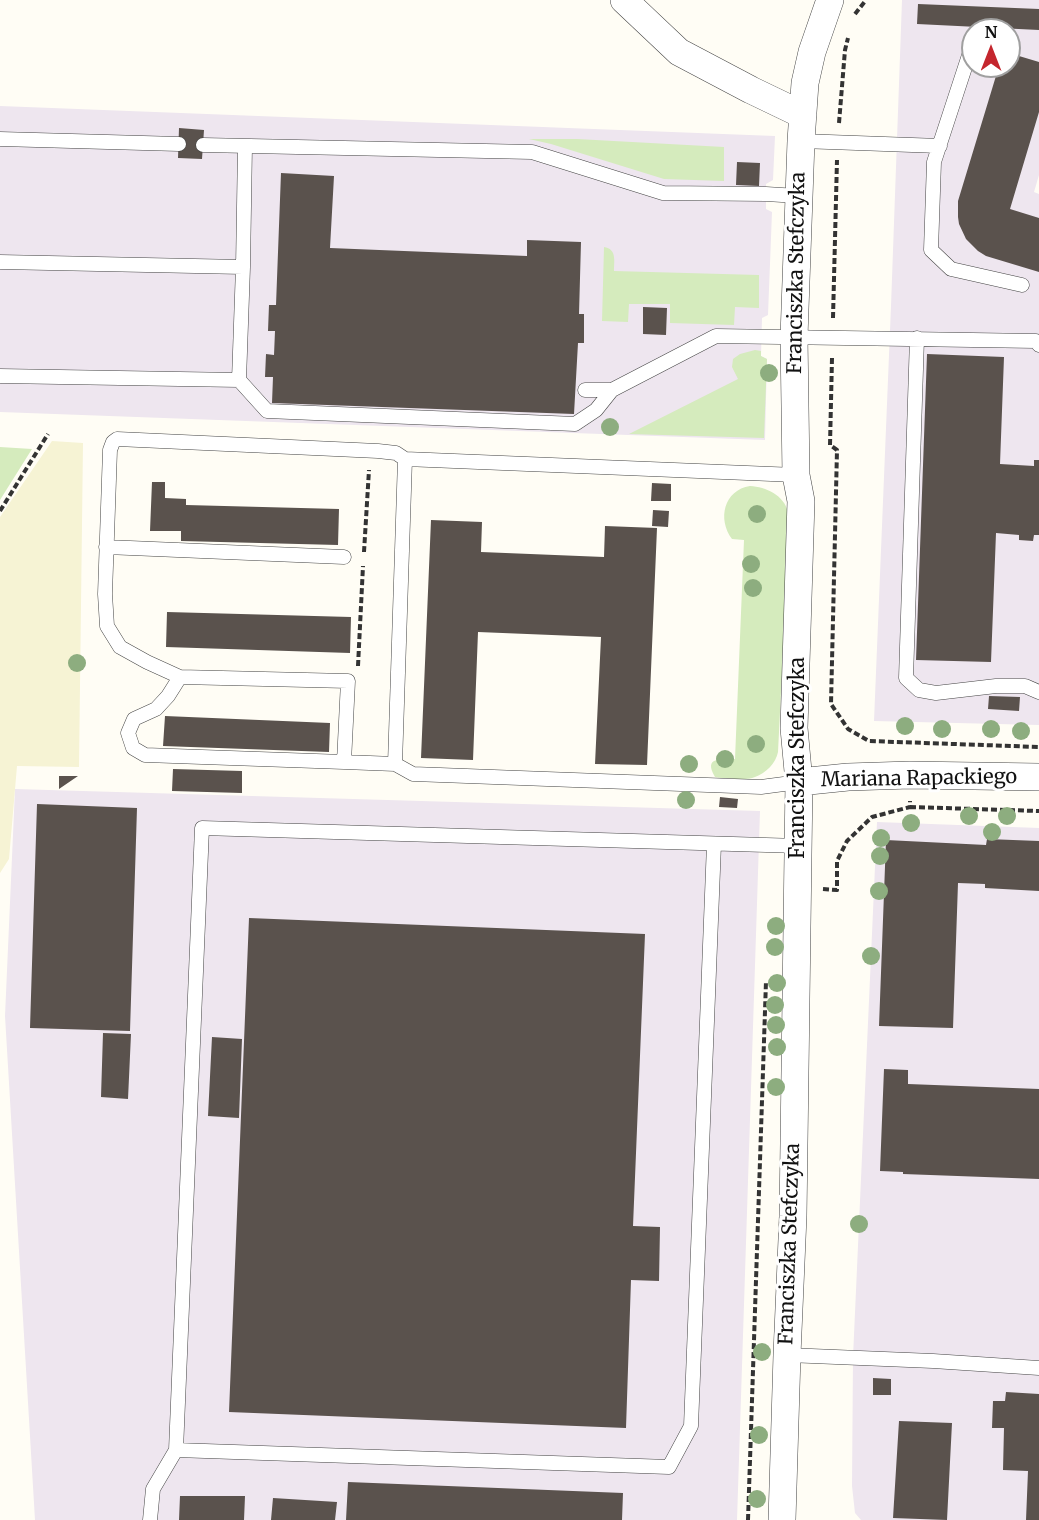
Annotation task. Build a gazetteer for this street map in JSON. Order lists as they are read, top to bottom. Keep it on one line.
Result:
{"streets":{"street":["Franciszka Stefczyka","Mariana Rapackiego"]},"crossings":[["Franciszka Stefczyka","Mariana Rapackiego"]],"north":"top"}
